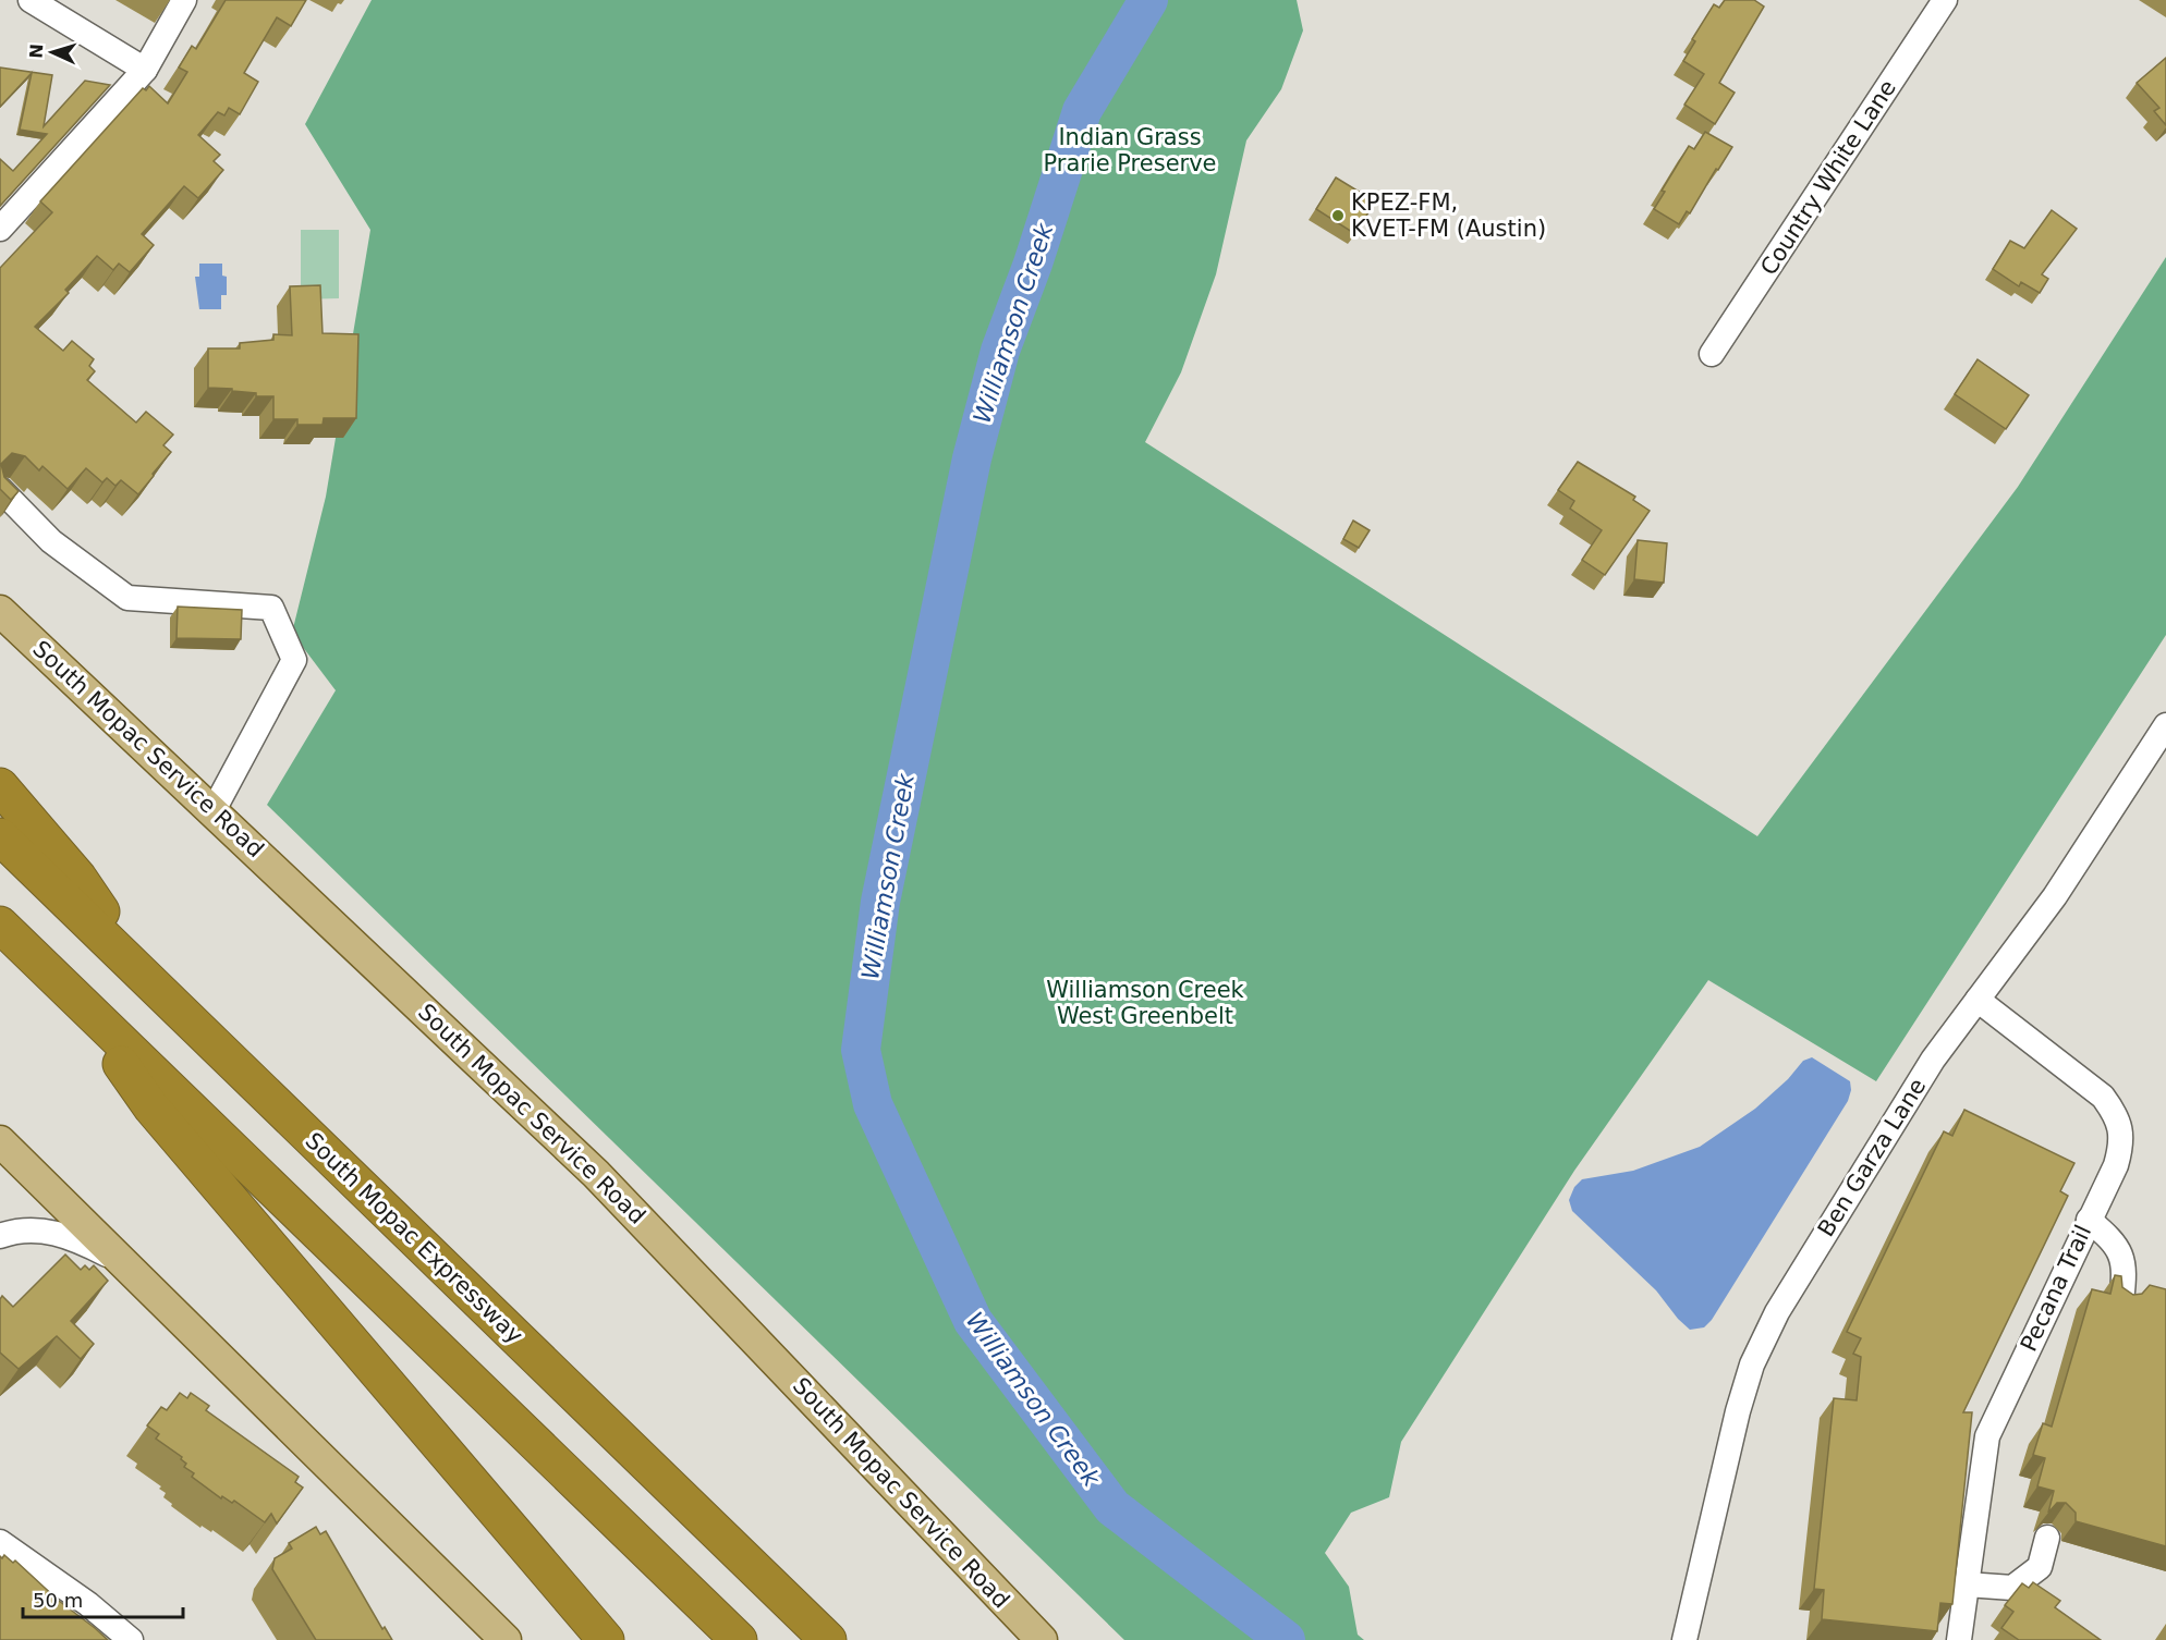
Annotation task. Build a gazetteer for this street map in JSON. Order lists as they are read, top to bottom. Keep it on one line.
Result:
{"streets":{"highway":["South Mopac Expressway"],"main road":["South Mopac Service Road"],"street":["Country White Lane","Ben Garza Lane","Pecana Trail"]},"crossings":[["Ben Garza Lane","Pecana Trail"]],"water":["Williamson Creek"],"parks":["Indian Grass Prarie Preserve","Williamson Creek West Greenbelt"],"places":["KPEZ-FM, KVET-FM (Austin)"],"scale_bar":"50 m","north":"left"}
